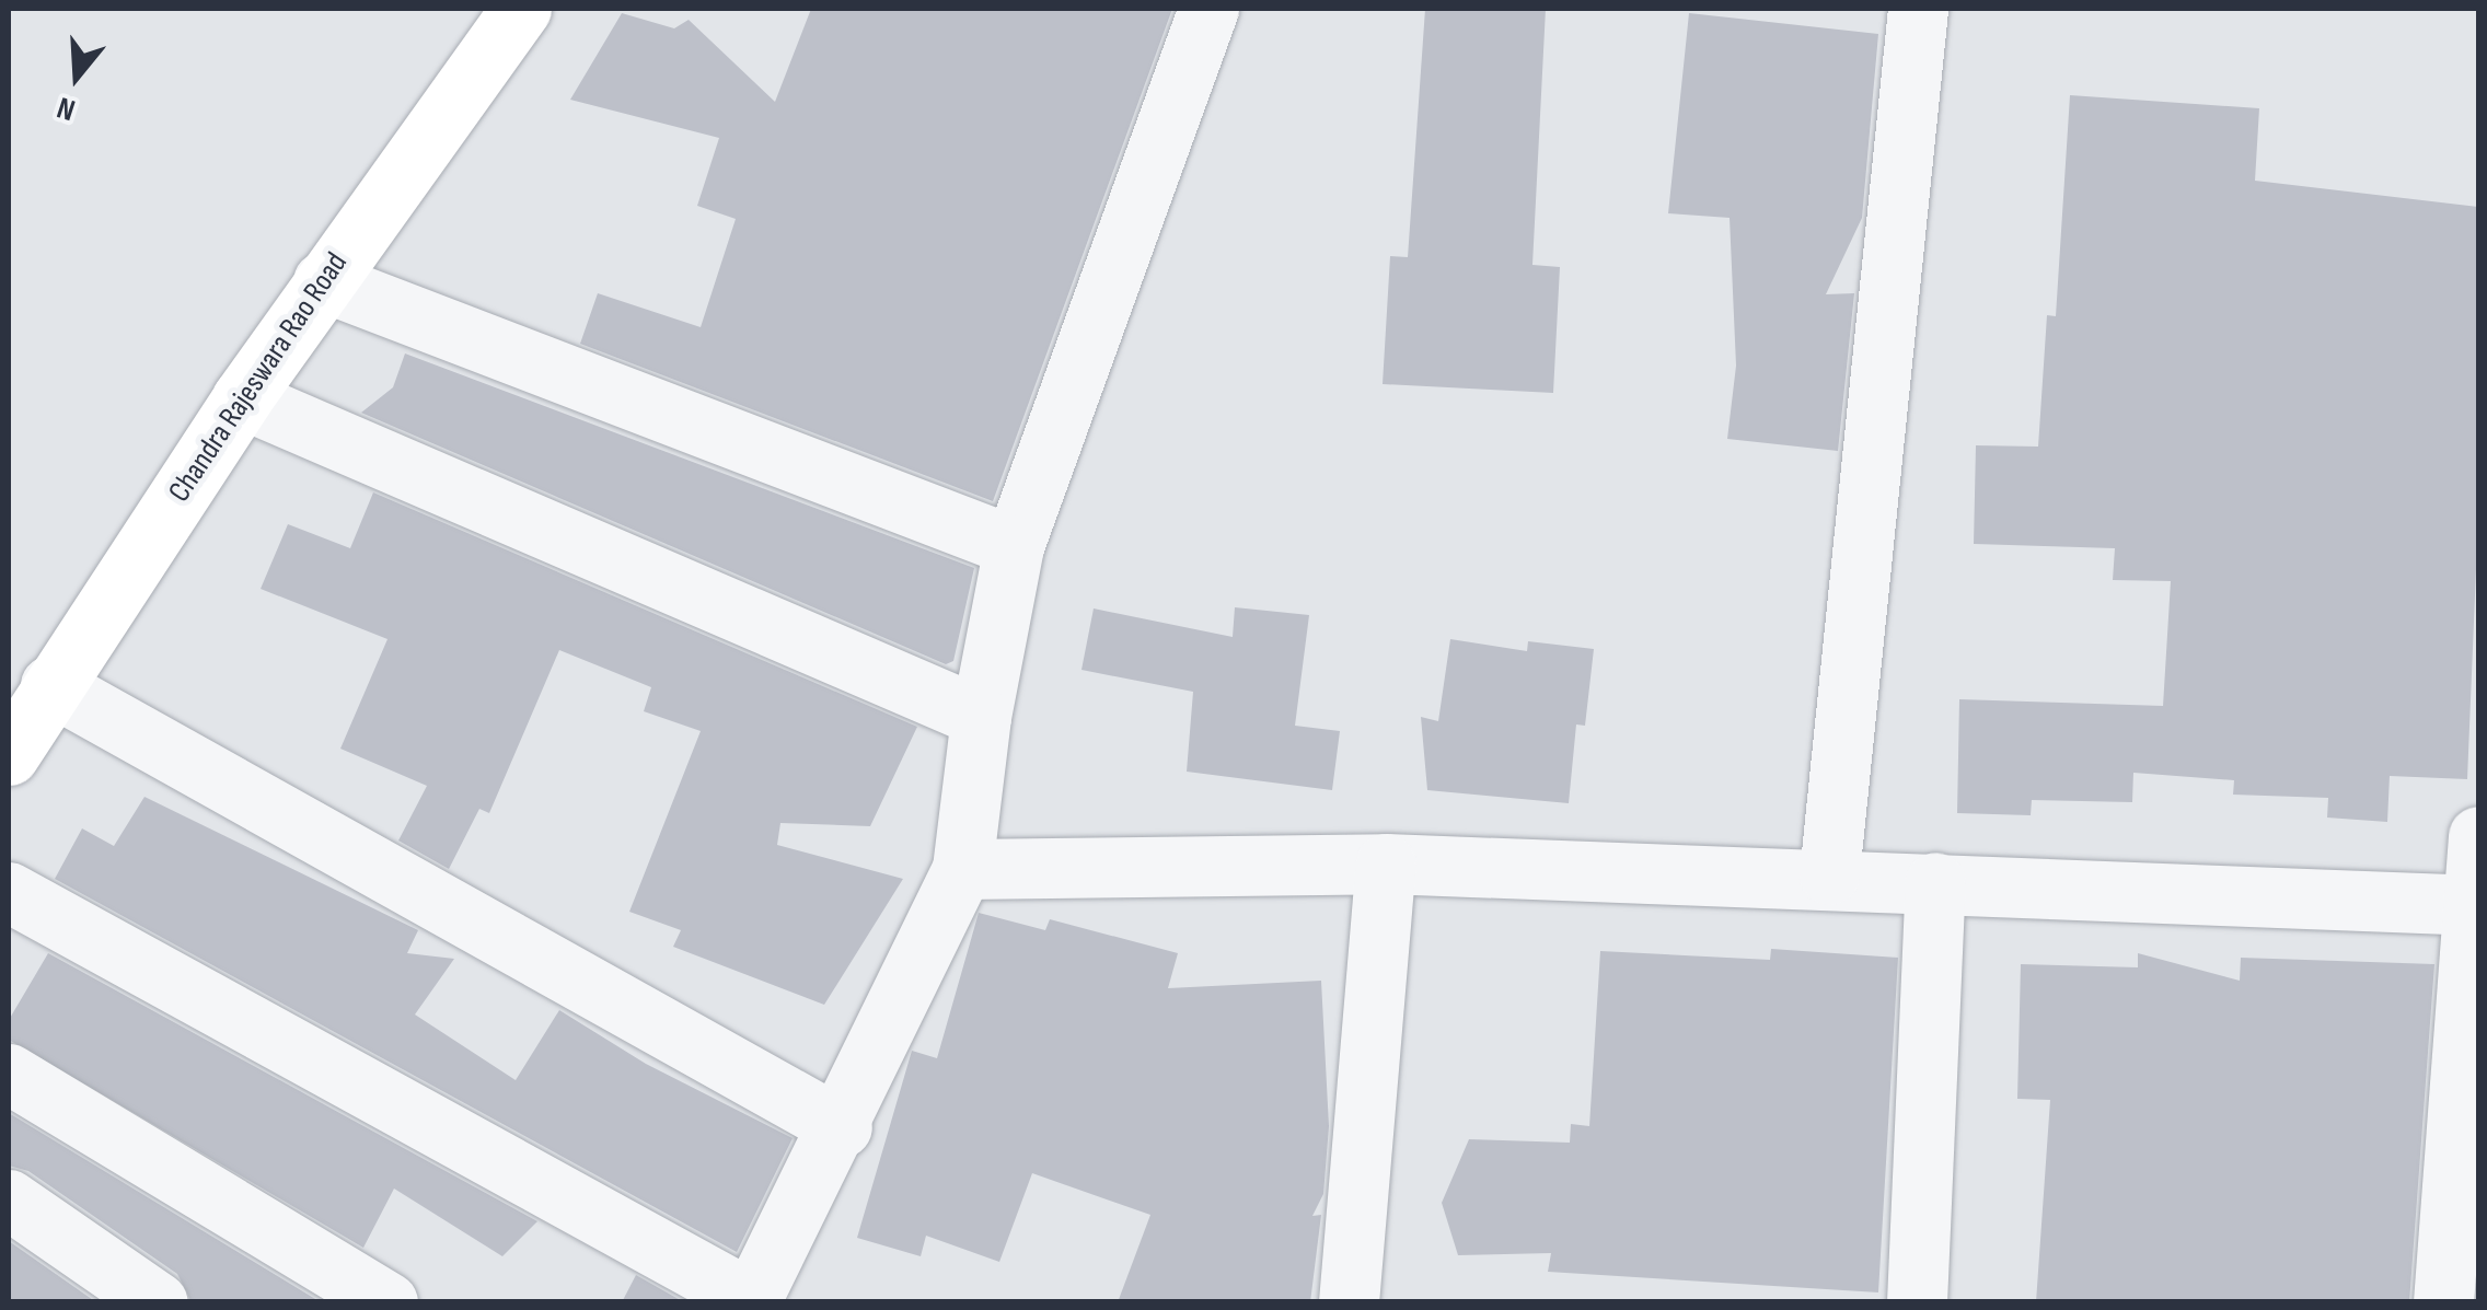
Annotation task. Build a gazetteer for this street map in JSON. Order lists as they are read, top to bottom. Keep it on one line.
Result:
{"streets":{"street":["Chandra Rajeswara Rao Road"]},"north":"bottom"}
